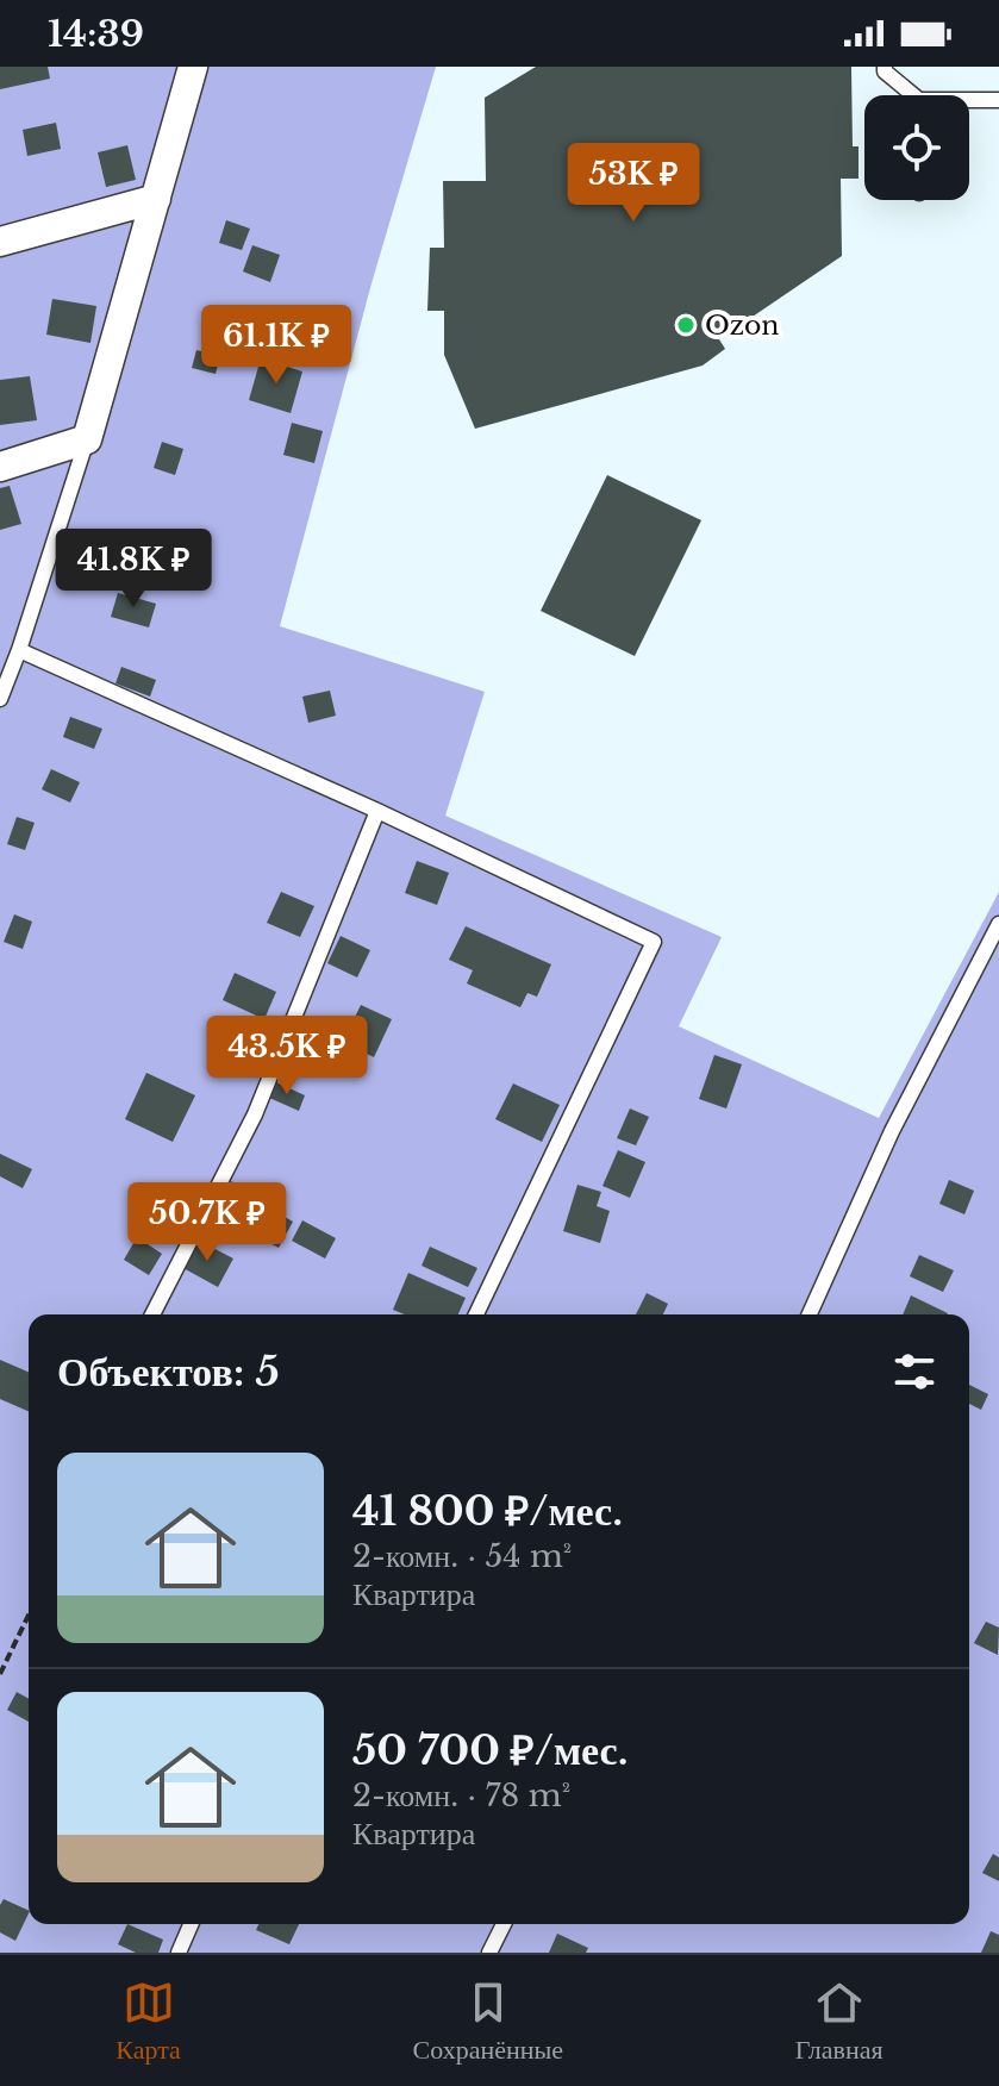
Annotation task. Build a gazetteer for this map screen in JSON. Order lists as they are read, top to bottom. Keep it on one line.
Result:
{"places":["Ozon"],"page":{"status":"14:39","price":["53K ₽","61.1K ₽","41.8K ₽","43.5K ₽","50.7K ₽"],"heading":"Объектов: 5","list":[{"name":"41 800 ₽/мес.","note":"2-комн. · 54 m² · Квартира"},{"name":"50 700 ₽/мес.","note":"2-комн. · 78 m² · Квартира"}],"tabs":["Карта","Сохранённые","Главная"]}}
